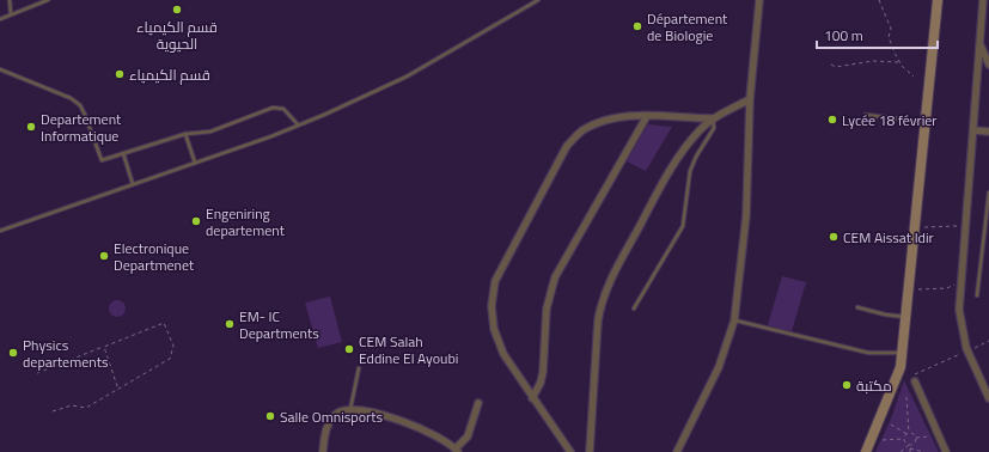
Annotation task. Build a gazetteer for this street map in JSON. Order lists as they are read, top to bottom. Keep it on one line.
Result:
{"places":["قسم الكيمياء الحيوية","Département de Biologie","قسم الكيمياء","Lycée 18 février","Departement Informatique","Engeniring departement","CEM Aissat Idir","Electronique Departmenet","EM- IC Departments","CEM Salah Eddine El Ayoubi","Physics departements","مكتبة","Salle Omnisports"],"scale_bar":"100 m"}
